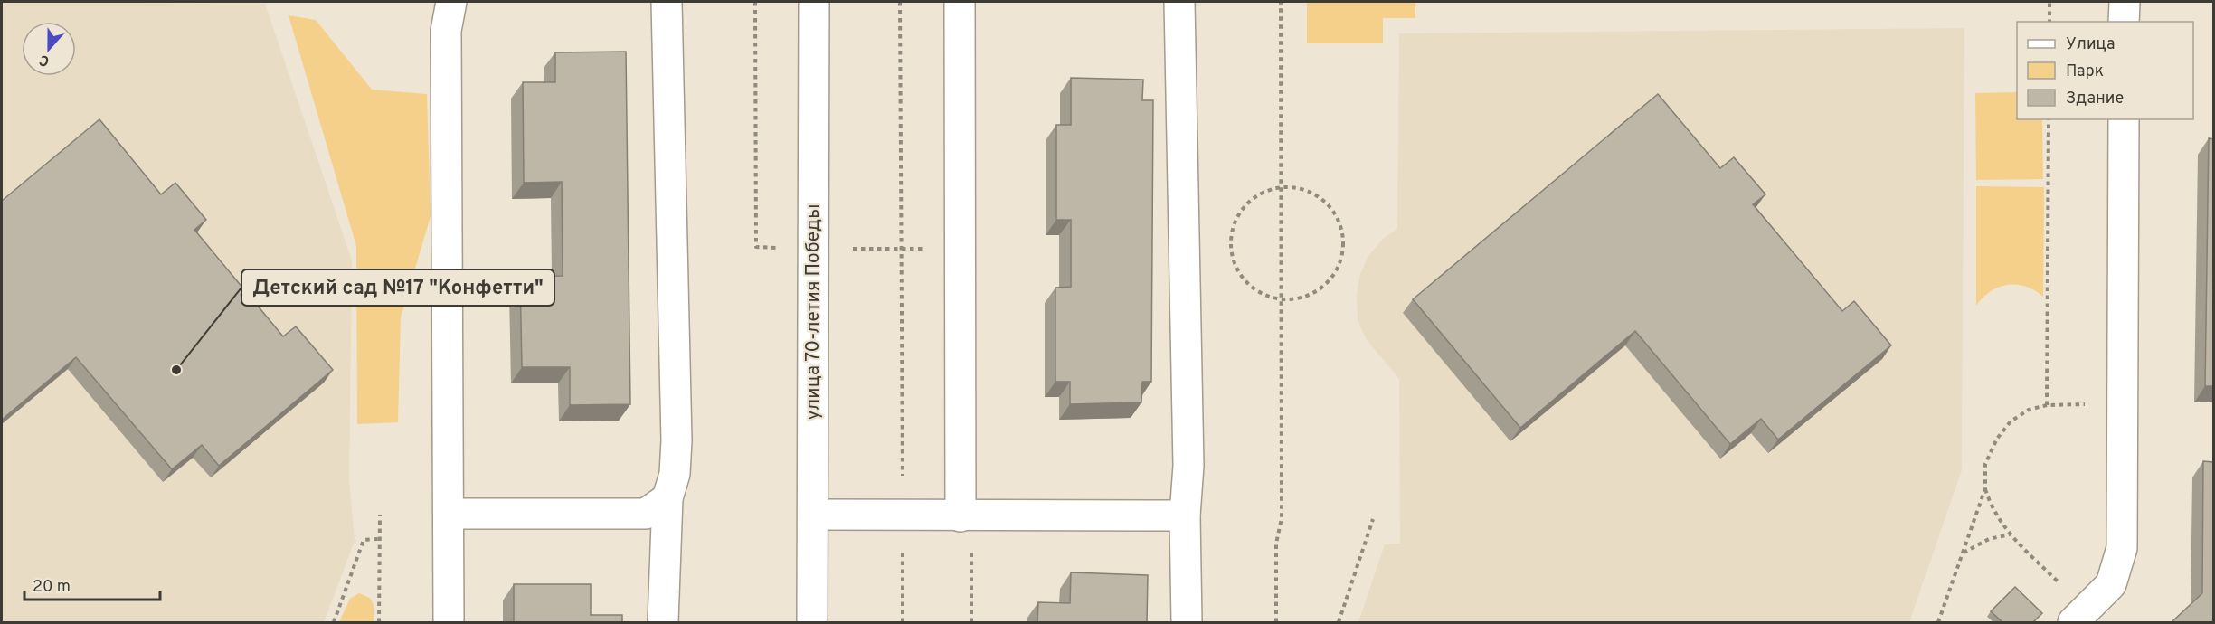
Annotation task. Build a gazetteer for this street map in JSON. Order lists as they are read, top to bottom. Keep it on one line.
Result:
{"streets":{"street":["улица 70-летия Победы"]},"places":["Детский сад №17 \"Конфетти\""],"legend":["Улица","Парк","Здание"],"scale_bar":"20 m","north":"bottom"}
